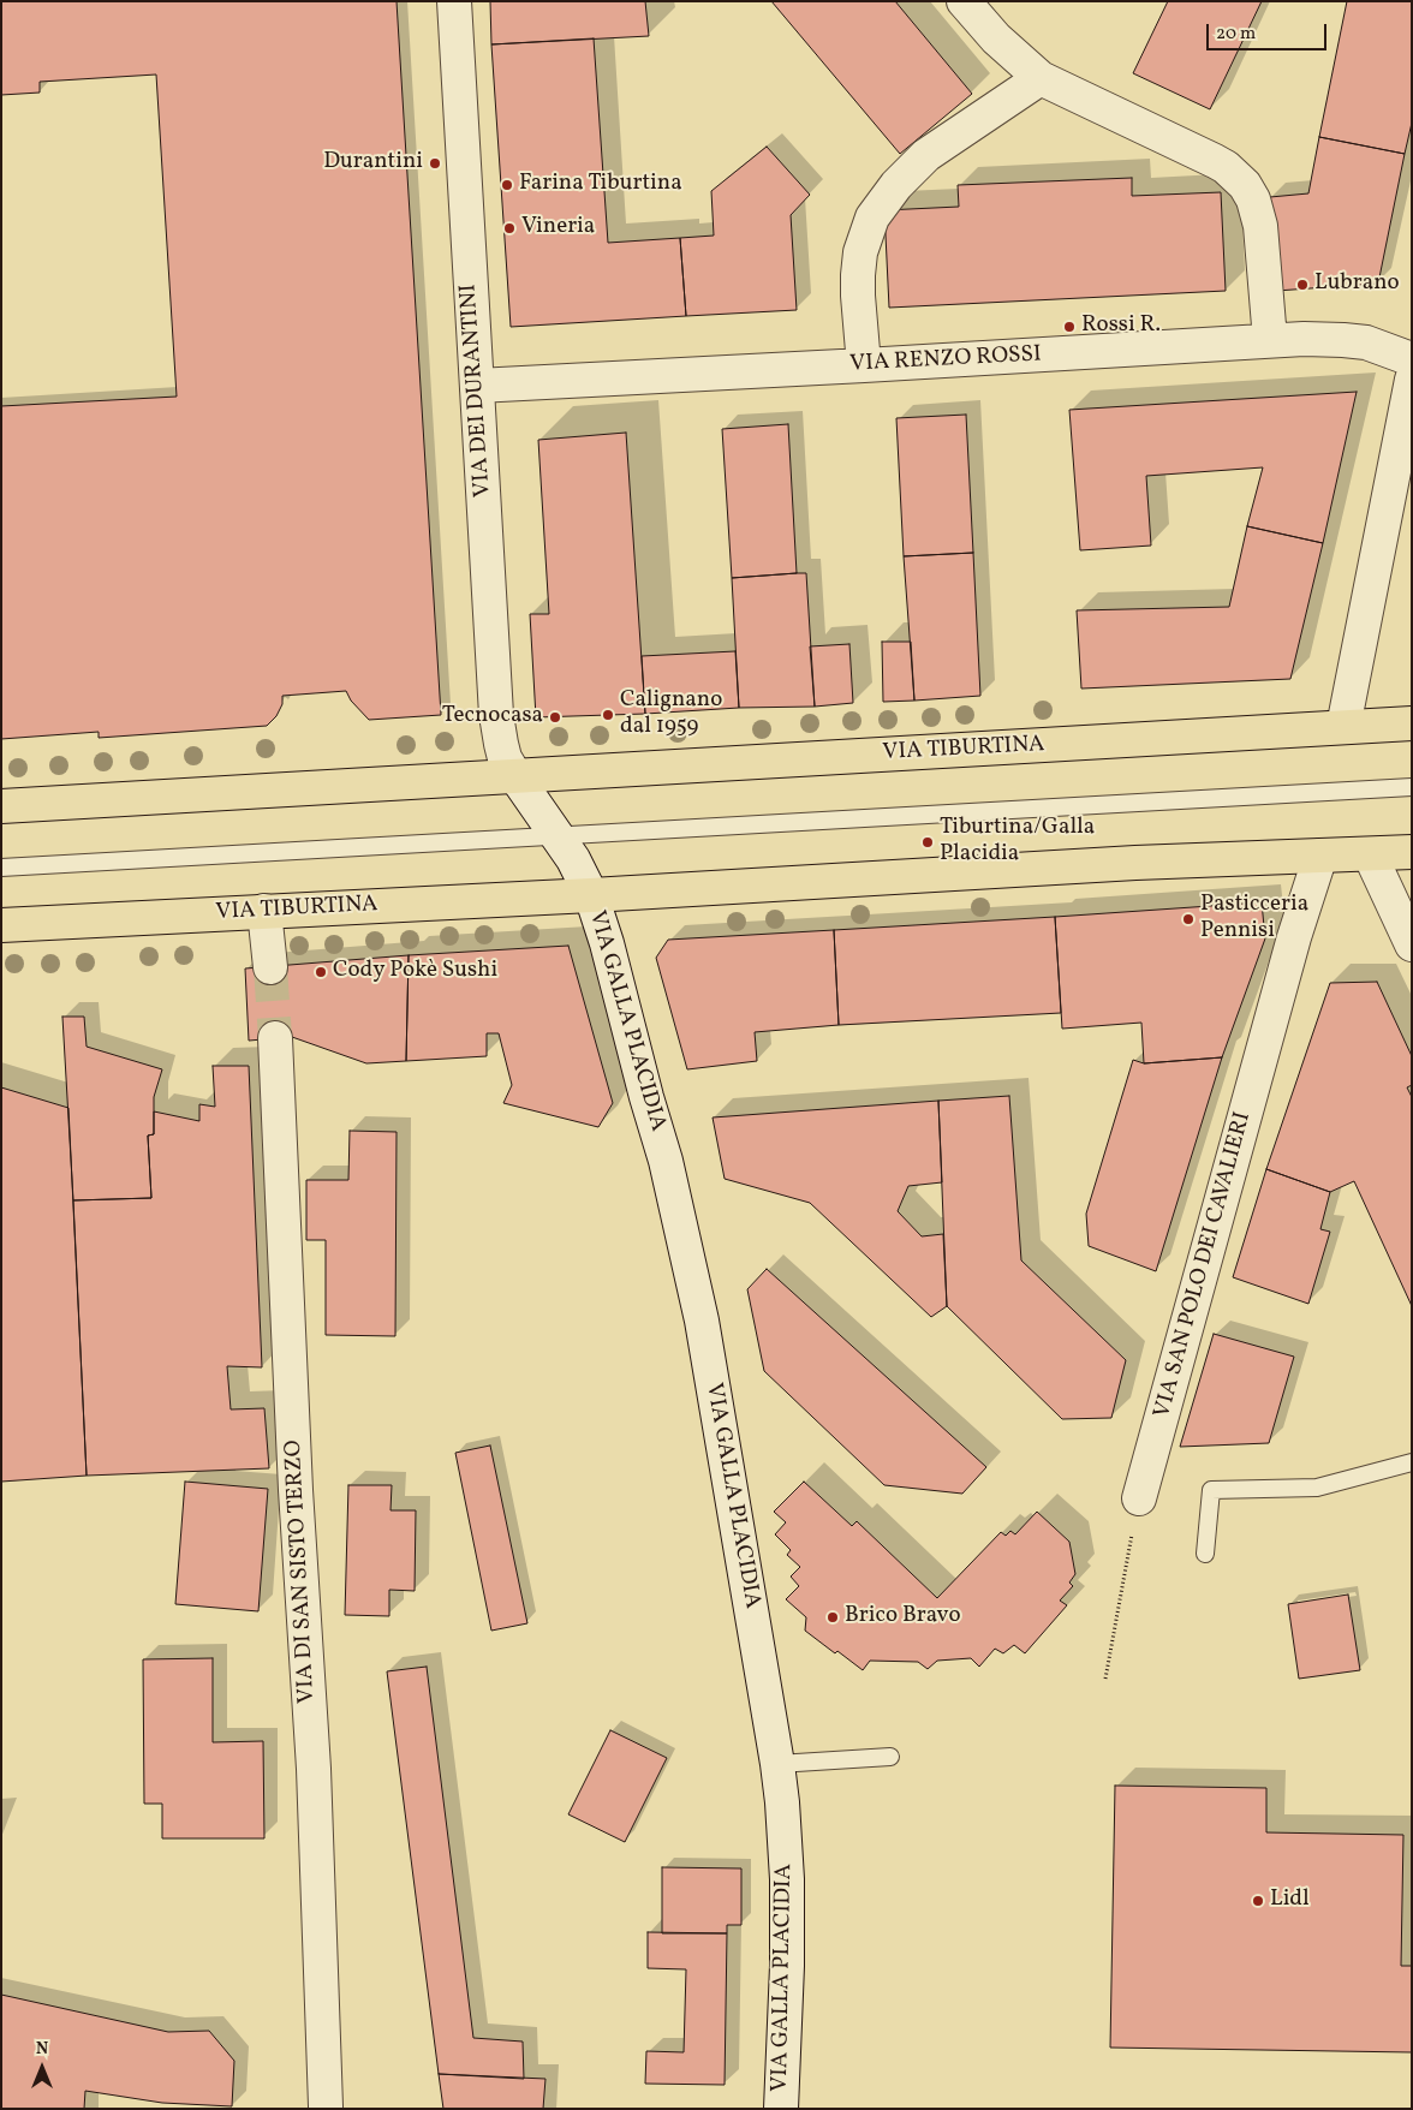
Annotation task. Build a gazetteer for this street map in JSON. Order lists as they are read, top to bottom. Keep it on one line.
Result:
{"streets":{"main road":["VIA TIBURTINA"],"street":["VIA RENZO ROSSI","VIA DEI DURANTINI","VIA GALLA PLACIDIA","VIA SAN POLO DEI CAVALIERI","VIA DI SAN SISTO TERZO"]},"crossings":[["VIA RENZO ROSSI","VIA DEI DURANTINI"],["VIA DEI DURANTINI","VIA TIBURTINA"],["VIA TIBURTINA","VIA GALLA PLACIDIA"],["VIA TIBURTINA","VIA SAN POLO DEI CAVALIERI"]],"places":["Durantini","Farina Tiburtina","Vineria","Lubrano","Rossi R.","Calignano dal 1959","Tecnocasa","Tiburtina/Galla Placidia","Pasticceria Pennisi","Cody Pokè Sushi","Brico Bravo","Lidl"],"scale_bar":"20 m","north":"top"}
